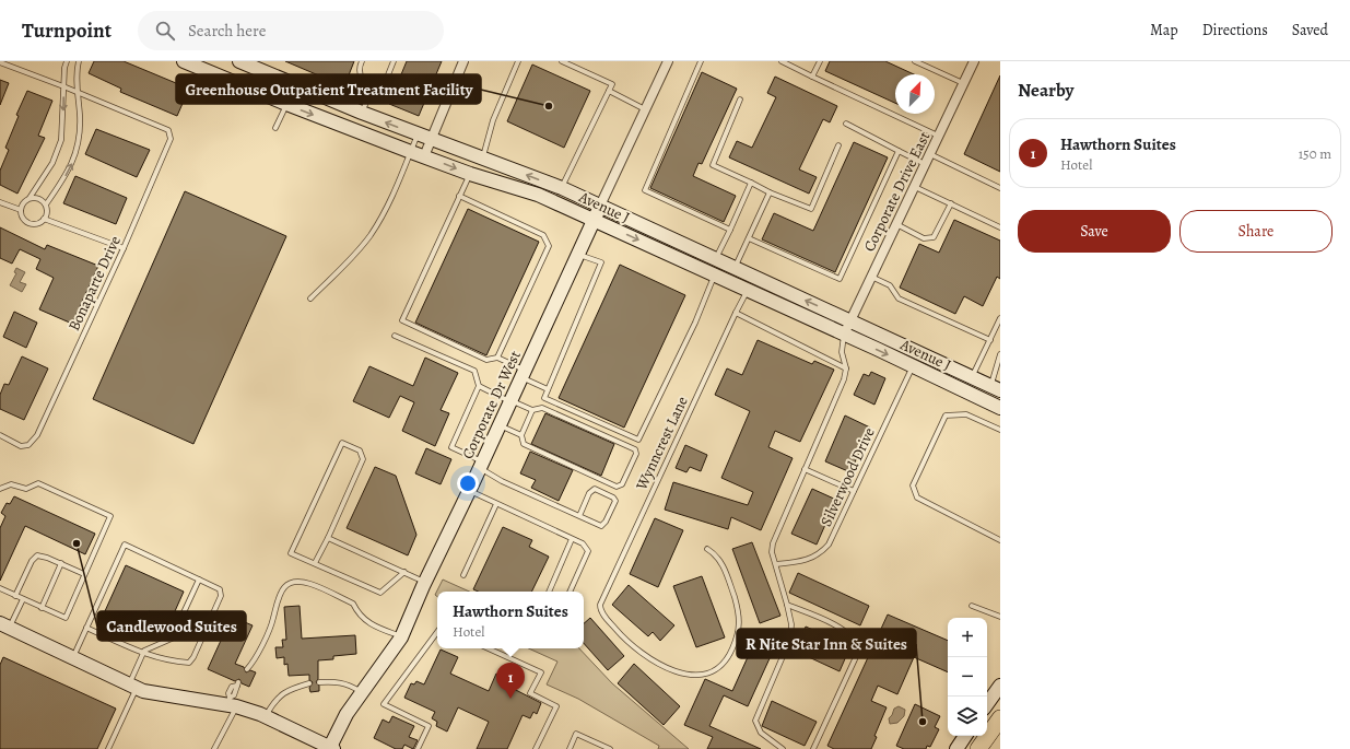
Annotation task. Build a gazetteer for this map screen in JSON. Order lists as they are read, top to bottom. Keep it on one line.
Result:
{"streets":{"street":["Corporate Drive East","Avenue J","Corporate Dr West"],"lane":["Bonaparte Drive","Wynncrest Lane","Silverwood Drive"]},"crossings":[["Corporate Drive East","Avenue J"],["Avenue J","Corporate Dr West"],["Avenue J","Wynncrest Lane"],["Avenue J","Silverwood Drive"]],"places":["Greenhouse Outpatient Treatment Facility","Candlewood Suites","R Nite Star Inn & Suites"],"north":"top right","page":{"header":"Turnpoint","search":"Search here","nav":["Map","Directions","Saved"],"heading":"Nearby","list":[{"mark":"1","name":"Hawthorn Suites","note":"Hotel","value":"150 m"}],"buttons":["Save","Share"],"popup":["Hawthorn Suites","Hotel"],"map_buttons":["+","−"],"pins":"1"}}
